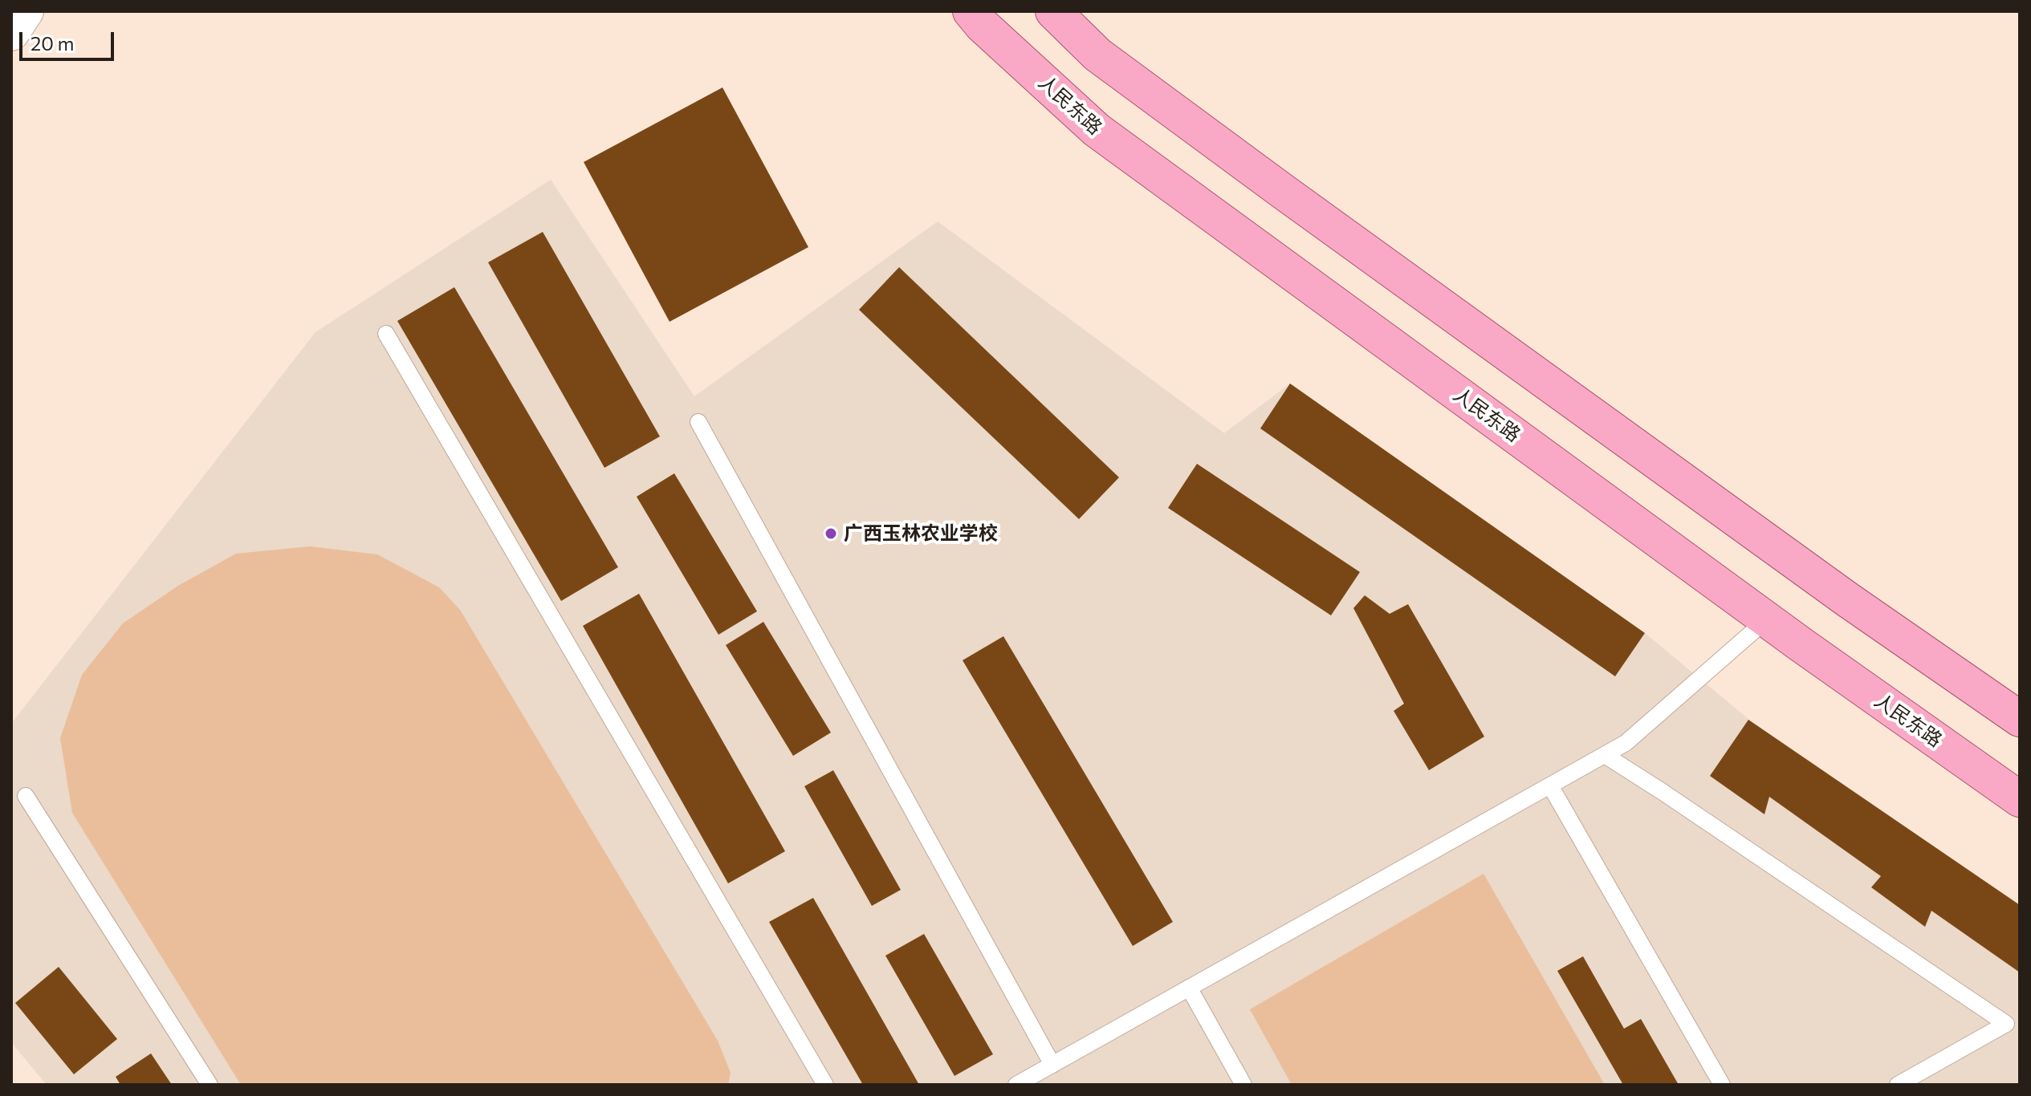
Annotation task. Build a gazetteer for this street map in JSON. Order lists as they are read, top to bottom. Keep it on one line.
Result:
{"streets":{"main road":["人民东路"]},"places":["广西玉林农业学校"],"scale_bar":"20 m"}
